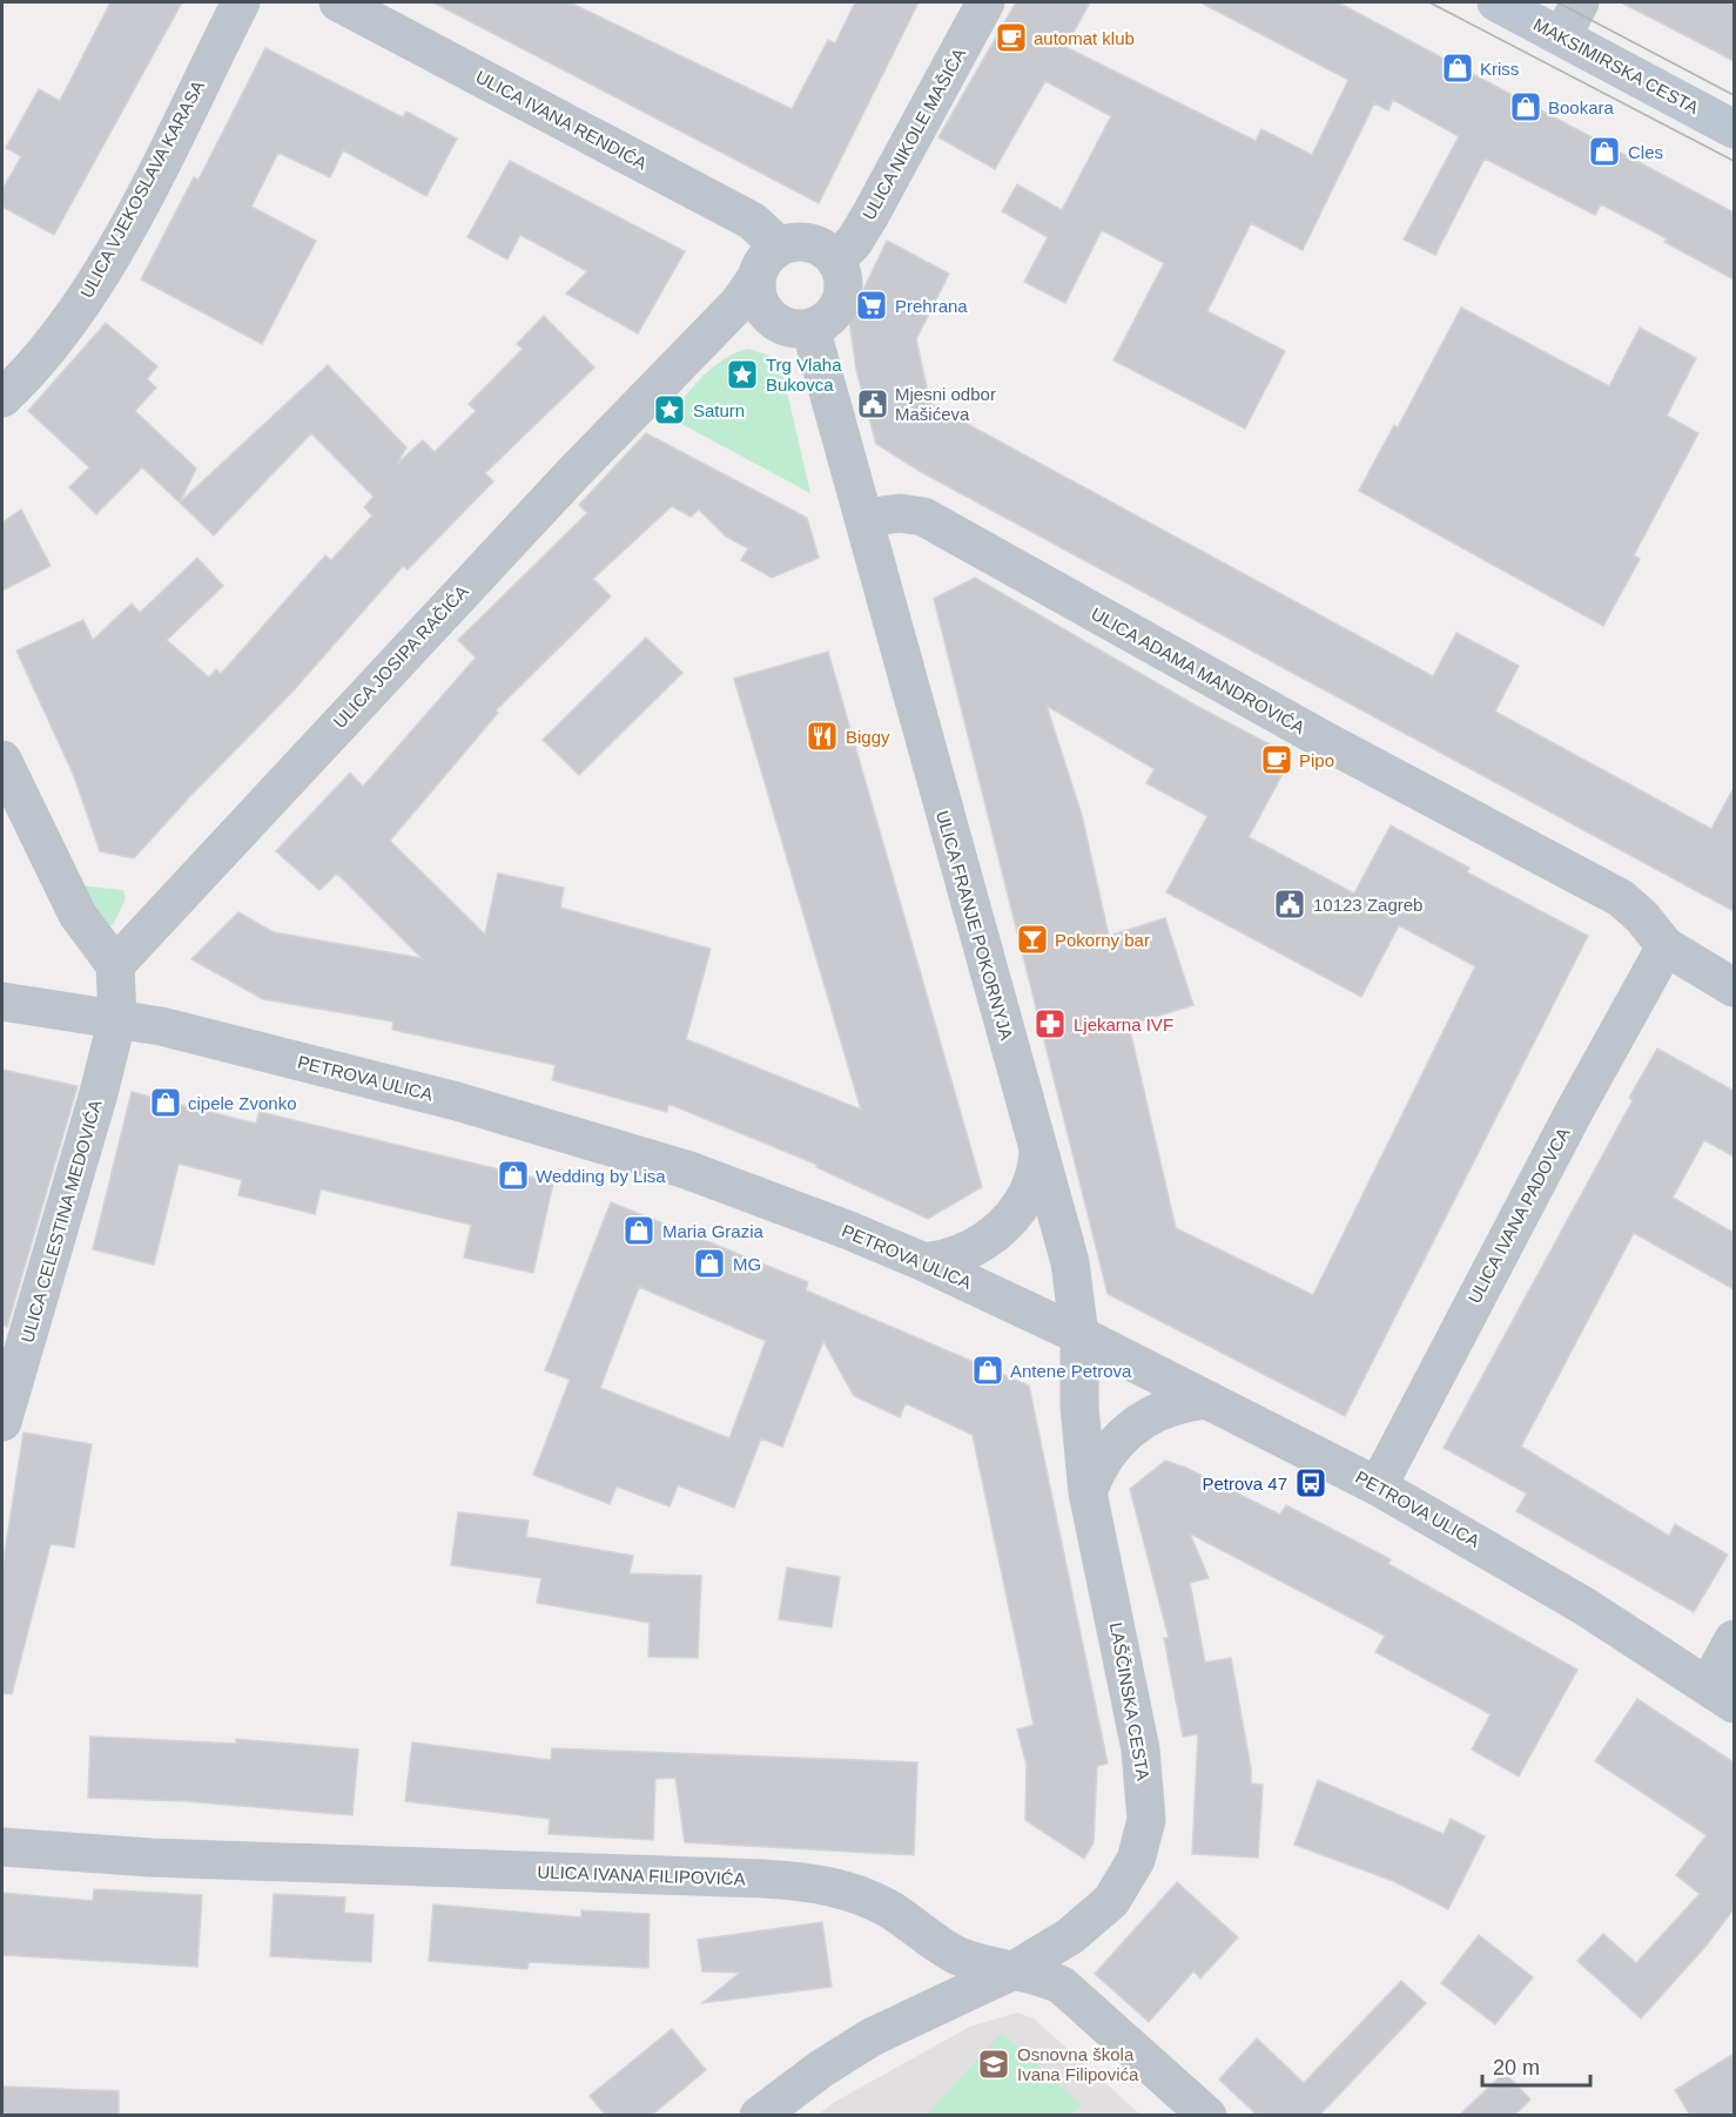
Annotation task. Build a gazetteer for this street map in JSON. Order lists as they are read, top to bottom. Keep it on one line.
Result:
{"streets":{"main road":["MAKSIMIRSKA CESTA"],"street":["ULICA IVANA RENDIĆA","ULICA NIKOLE MAŠIĆA","ULICA VJEKOSLAVA KARASA","ULICA JOSIPA RAČIĆA","ULICA ADAMA MANDROVIĆA","ULICA FRANJE POKORNYJA","PETROVA ULICA","ULICA IVANA PADOVCA","ULICA CELESTINA MEDOVIĆA","LAŠČINSKA CESTA","ULICA IVANA FILIPOVIĆA"]},"crossings":[["ULICA IVANA RENDIĆA","ULICA NIKOLE MAŠIĆA"],["ULICA IVANA RENDIĆA","ULICA JOSIPA RAČIĆA"],["ULICA NIKOLE MAŠIĆA","ULICA JOSIPA RAČIĆA"],["ULICA JOSIPA RAČIĆA","ULICA CELESTINA MEDOVIĆA"],["ULICA ADAMA MANDROVIĆA","ULICA FRANJE POKORNYJA"],["ULICA ADAMA MANDROVIĆA","ULICA IVANA PADOVCA"],["ULICA FRANJE POKORNYJA","PETROVA ULICA"],["ULICA FRANJE POKORNYJA","LAŠČINSKA CESTA"],["PETROVA ULICA","ULICA IVANA PADOVCA"],["PETROVA ULICA","ULICA CELESTINA MEDOVIĆA"],["PETROVA ULICA","LAŠČINSKA CESTA"],["LAŠČINSKA CESTA","ULICA IVANA FILIPOVIĆA"]],"places":{"cafe":["automat klub","Pipo"],"shop":["Kriss","Bookara","Cles","cipele Zvonko","Wedding by Lisa","Maria Grazia","MG","Antene Petrova"],"supermarket":["Prehrana"],"place":["Trg Vlaha Bukovca","Saturn"],"public building":["Mjesni odbor Mašićeva","10123 Zagreb"],"restaurant":["Biggy"],"bar":["Pokorny bar"],"pharmacy":["Ljekarna IVF"],"bus stop":["Petrova 47"],"school or university":["Osnovna škola Ivana Filipovića"]},"scale_bar":"20 m"}
